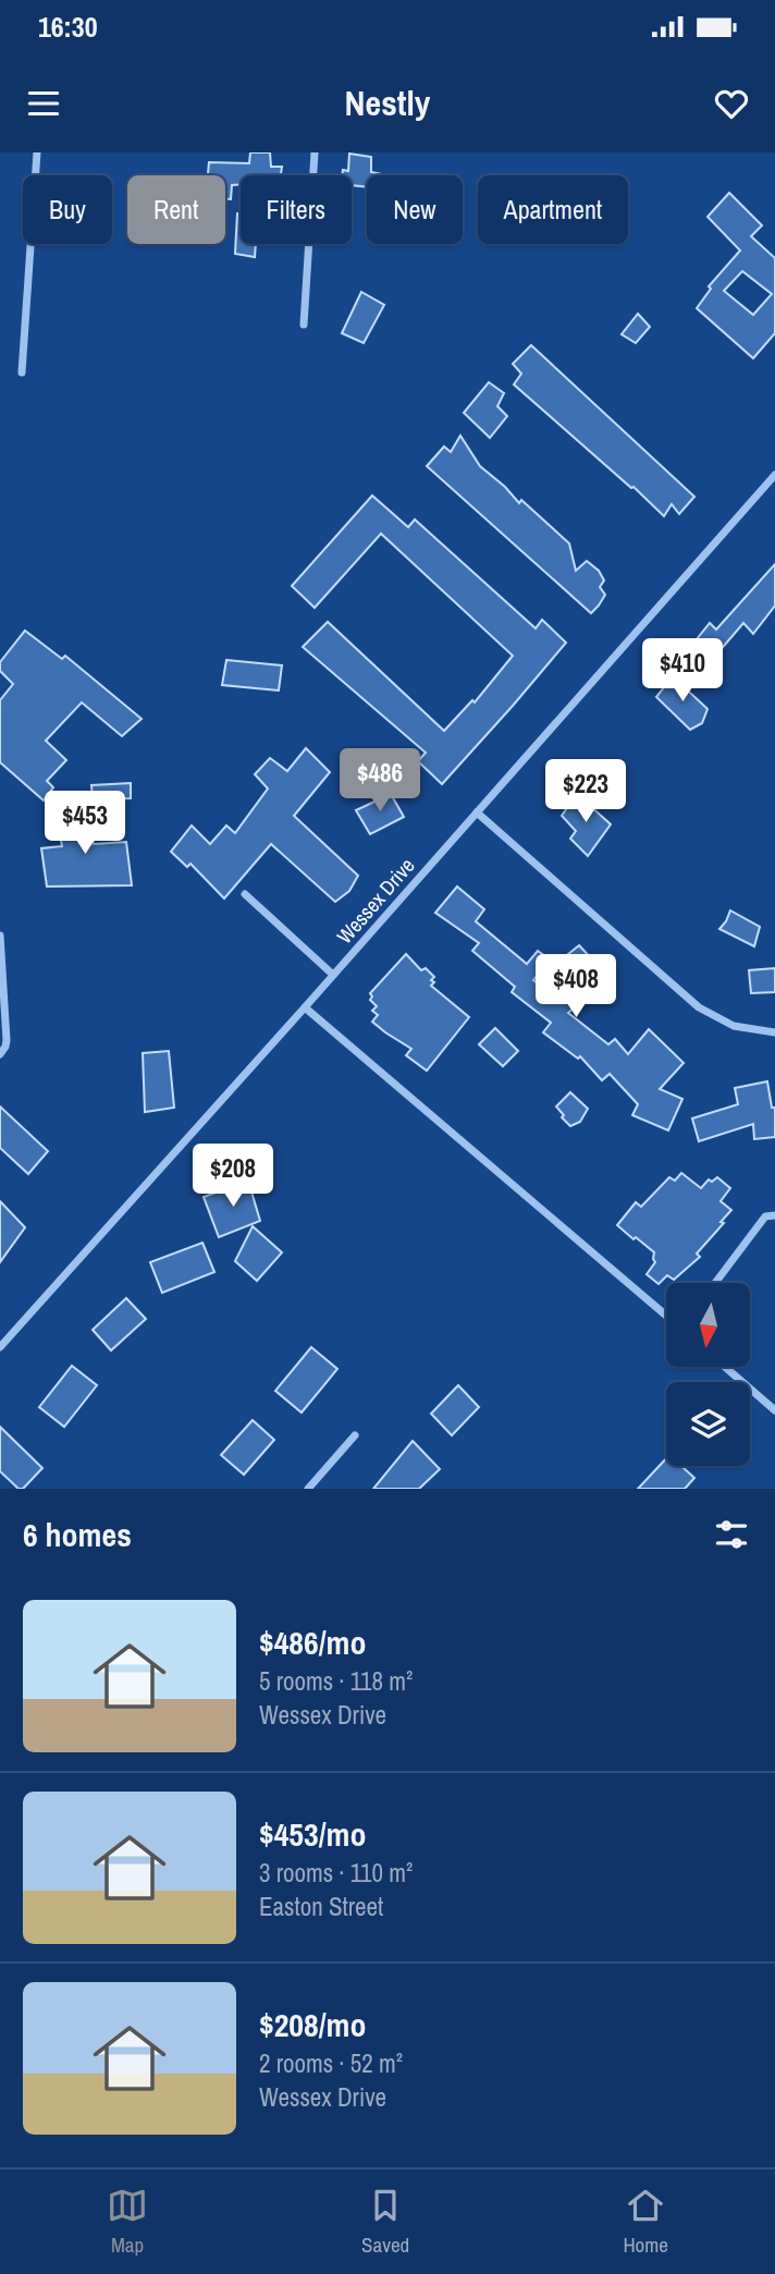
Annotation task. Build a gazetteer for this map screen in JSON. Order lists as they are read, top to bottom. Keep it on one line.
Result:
{"streets":{"street":["Wessex Drive"]},"north":"bottom","page":{"status":"16:30","header":"Nestly","chip":["Buy","Rent","Filters","New","Apartment"],"price":["$410","$486","$223","$453","$408","$208"],"heading":"6 homes","list":[{"name":"$486/mo","note":"5 rooms · 118 m² · Wessex Drive"},{"name":"$453/mo","note":"3 rooms · 110 m² · Easton Street"},{"name":"$208/mo","note":"2 rooms · 52 m² · Wessex Drive"}],"tabs":["Map","Saved","Home"]}}
